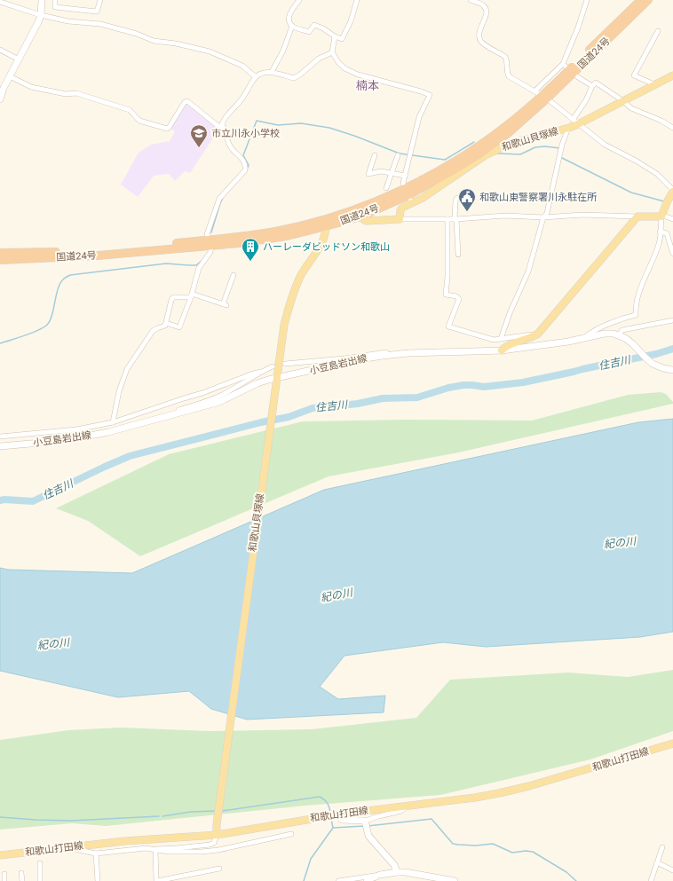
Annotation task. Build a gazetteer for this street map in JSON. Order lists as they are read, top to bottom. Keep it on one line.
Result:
{"streets":{"highway":["国道24号"],"main road":["和歌山貝塚線","小豆島岩出線","和歌山打田線"]},"crossings":[["国道24号","和歌山貝塚線"],["和歌山貝塚線","小豆島岩出線"],["和歌山貝塚線","和歌山打田線"]],"districts":["楠本"],"water":["住吉川","紀の川"],"places":{"school or university":["市立川永小学校"],"public building":["和歌山東警察署川永駐在所"],"building":["ハーレーダビッドソン和歌山"]}}
